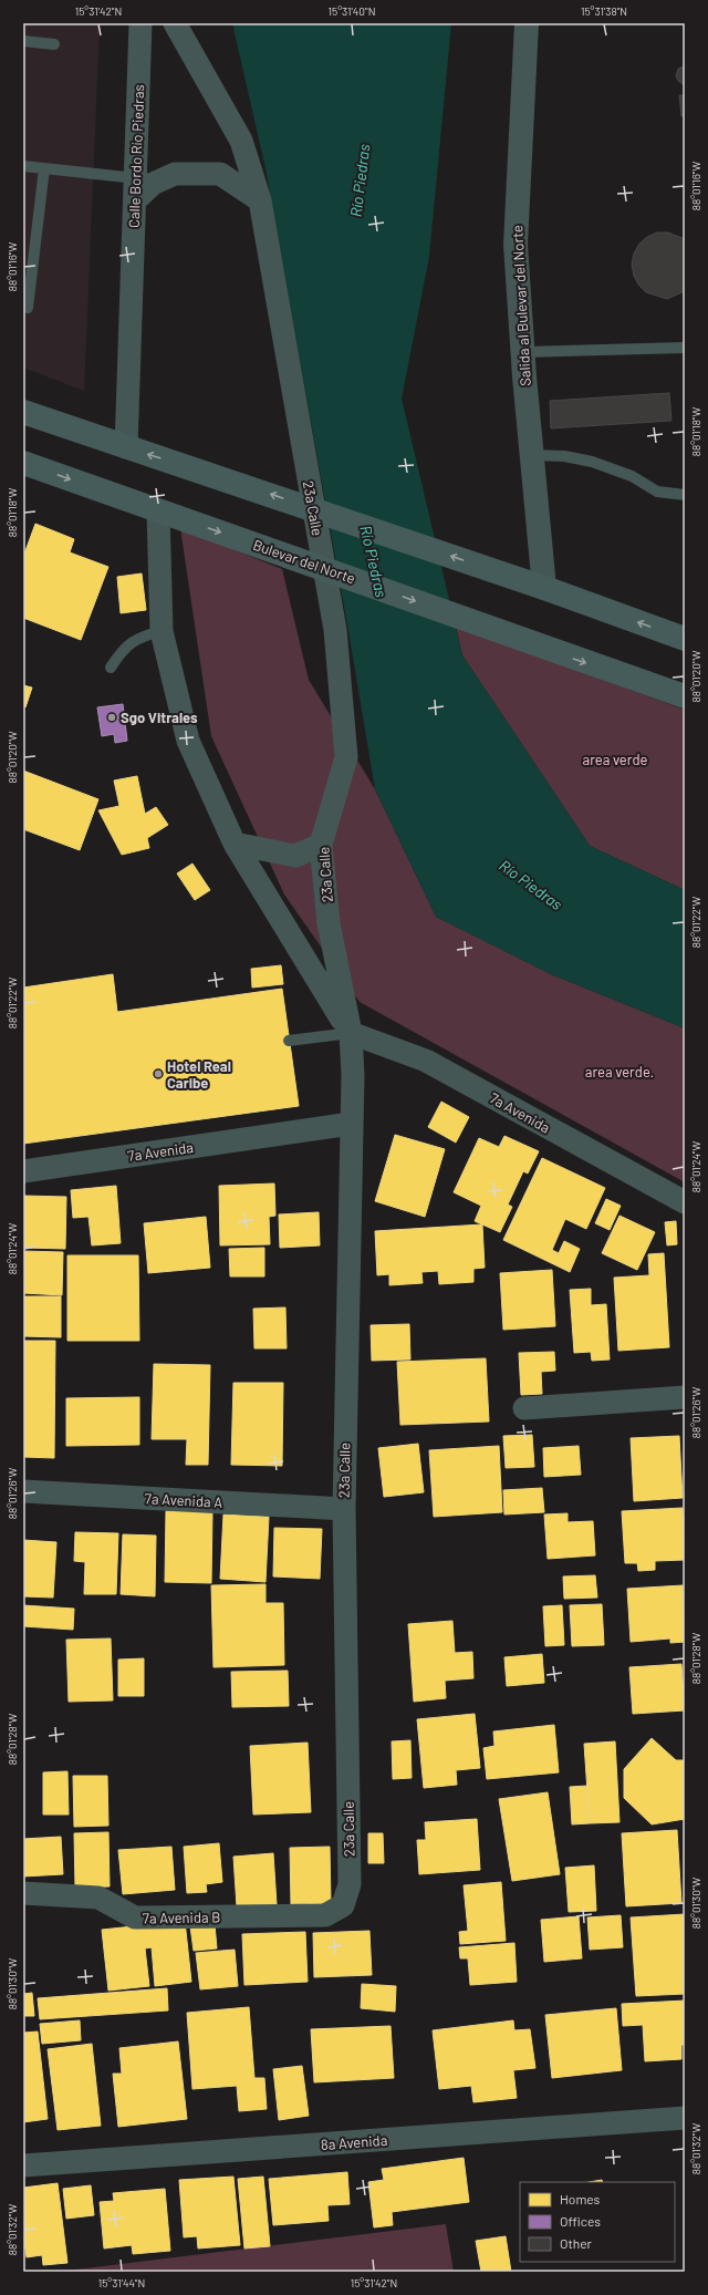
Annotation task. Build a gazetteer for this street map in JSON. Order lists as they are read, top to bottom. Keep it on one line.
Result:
{"streets":{"highway":["Bulevar del Norte"],"street":["Calle Bordo Río Piedras","Salida al Bulevar del Norte","23a Calle","7a Avenida","7a Avenida A","7a Avenida B","8a Avenida"]},"crossings":[["23a Calle","Bulevar del Norte"],["23a Calle","7a Avenida"],["23a Calle","7a Avenida A"],["23a Calle","7a Avenida B"]],"water":["Río Piedras"],"parks":["area verde","area verde."],"places":["Sgo Vitrales","Hotel Real Caribe"],"legend":["Homes","Offices","Other"],"coordinates":["15°31'42\"N","15°31'40\"N","15°31'38\"N","88°01'16\"W","88°01'18\"W","88°01'20\"W","88°01'22\"W","88°01'24\"W","88°01'26\"W","88°01'28\"W","88°01'30\"W","88°01'32\"W","15°31'44\"N"]}
